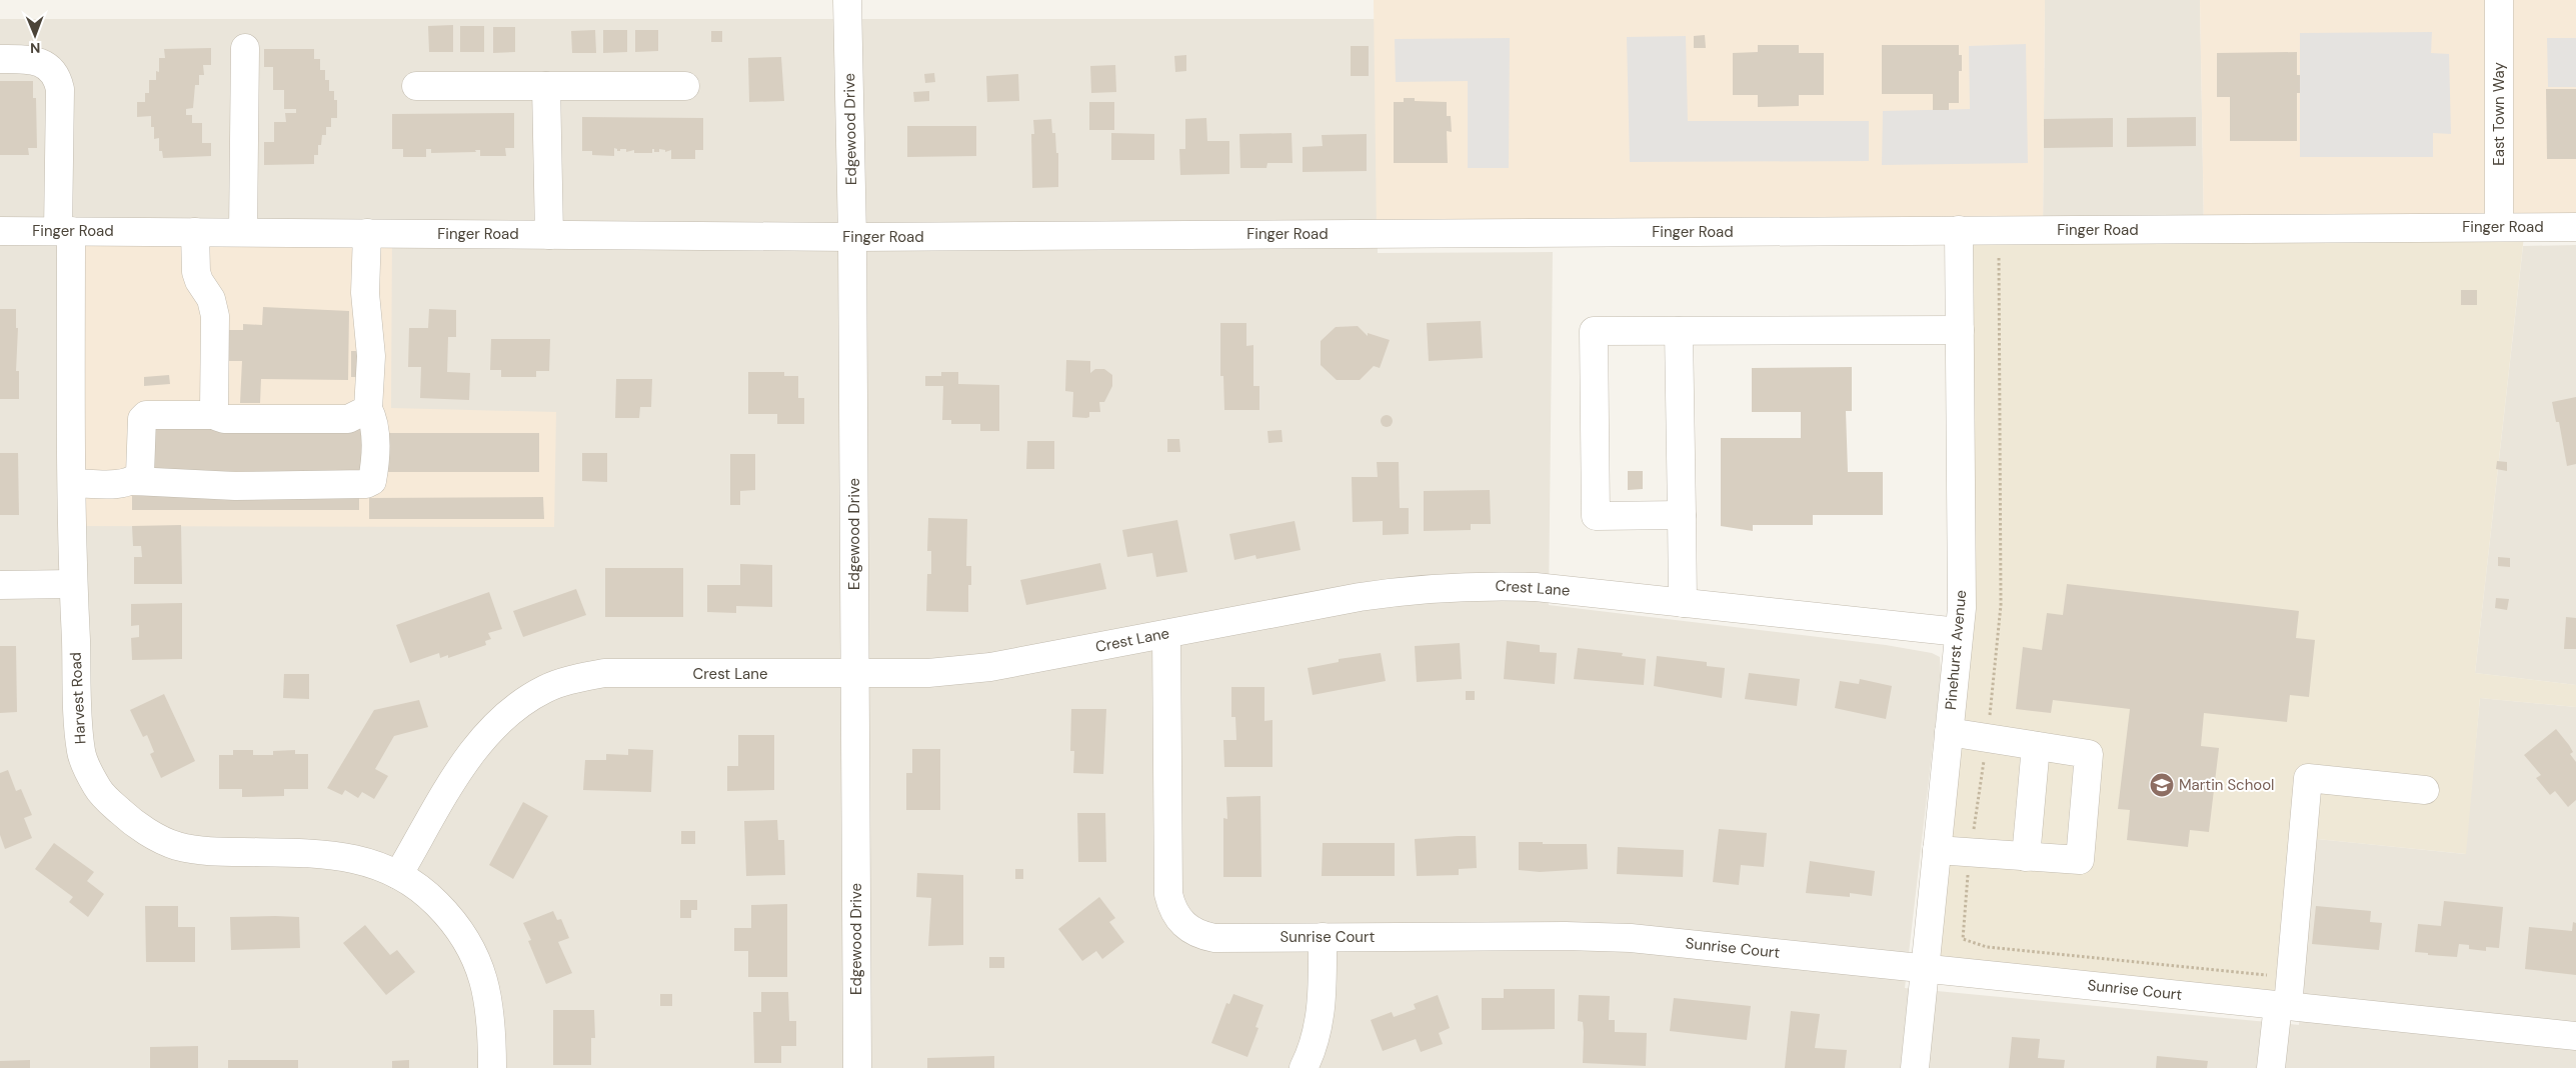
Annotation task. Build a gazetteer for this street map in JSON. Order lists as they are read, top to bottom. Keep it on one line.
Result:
{"streets":{"street":["East Town Way","Edgewood Drive","Finger Road","Crest Lane","Pinehurst Avenue","Harvest Road","Sunrise Court"]},"crossings":[["East Town Way","Finger Road"],["Edgewood Drive","Finger Road"],["Edgewood Drive","Crest Lane"],["Finger Road","Pinehurst Avenue"],["Finger Road","Harvest Road"],["Crest Lane","Pinehurst Avenue"],["Crest Lane","Harvest Road"],["Crest Lane","Sunrise Court"],["Pinehurst Avenue","Sunrise Court"]],"places":{"school or university":["Martin School"]},"north":"bottom"}
